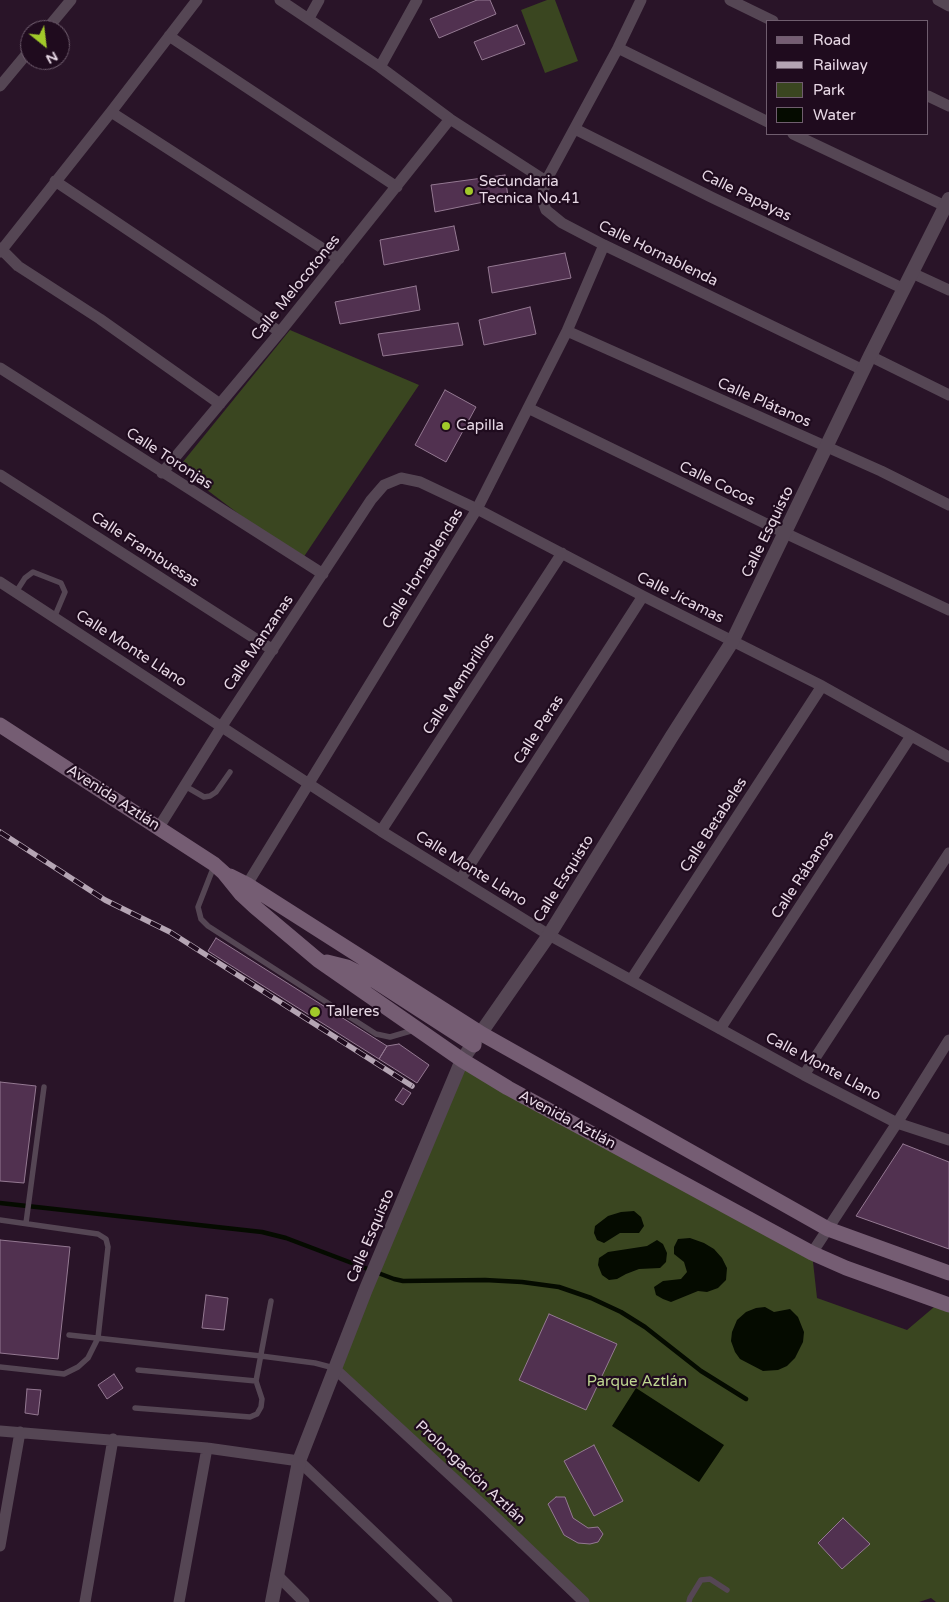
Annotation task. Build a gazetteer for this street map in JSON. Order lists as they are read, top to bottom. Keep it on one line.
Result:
{"streets":{"main road":["Avenida Aztlán"],"street":["Calle Papayas","Calle Hornablenda","Calle Melocotones","Calle Plátanos","Calle Toronjas","Calle Cocos","Calle Esquisto","Calle Frambuesas","Calle Hornablendas","Calle Jícamas","Calle Manzanas","Calle Monte Llano","Calle Membrillos","Calle Peras","Calle Betabeles","Calle Rábanos","Prolongación Aztlán"]},"crossings":[["Calle Papayas","Calle Hornablenda"],["Calle Papayas","Calle Esquisto"],["Calle Hornablenda","Calle Esquisto"],["Calle Hornablenda","Calle Hornablendas"],["Calle Melocotones","Calle Toronjas"],["Calle Plátanos","Calle Esquisto"],["Calle Plátanos","Calle Hornablendas"],["Calle Toronjas","Calle Manzanas"],["Calle Cocos","Calle Esquisto"],["Calle Cocos","Calle Hornablendas"],["Calle Esquisto","Calle Jícamas"],["Calle Esquisto","Calle Monte Llano"],["Calle Esquisto","Avenida Aztlán"],["Calle Esquisto","Prolongación Aztlán"],["Calle Frambuesas","Calle Manzanas"],["Calle Hornablendas","Calle Jícamas"],["Calle Hornablendas","Calle Monte Llano"],["Calle Hornablendas","Avenida Aztlán"],["Calle Jícamas","Calle Manzanas"],["Calle Jícamas","Calle Membrillos"],["Calle Jícamas","Calle Peras"],["Calle Jícamas","Calle Betabeles"],["Calle Jícamas","Calle Rábanos"],["Calle Manzanas","Calle Monte Llano"],["Calle Manzanas","Avenida Aztlán"],["Calle Monte Llano","Calle Membrillos"],["Calle Monte Llano","Calle Peras"],["Calle Monte Llano","Calle Betabeles"],["Calle Monte Llano","Calle Rábanos"]],"parks":["Parque Aztlán"],"places":["Secundaria Tecnica No.41","Capilla","Talleres"],"legend":["Road","Railway","Park","Water"],"north":"bottom right"}
